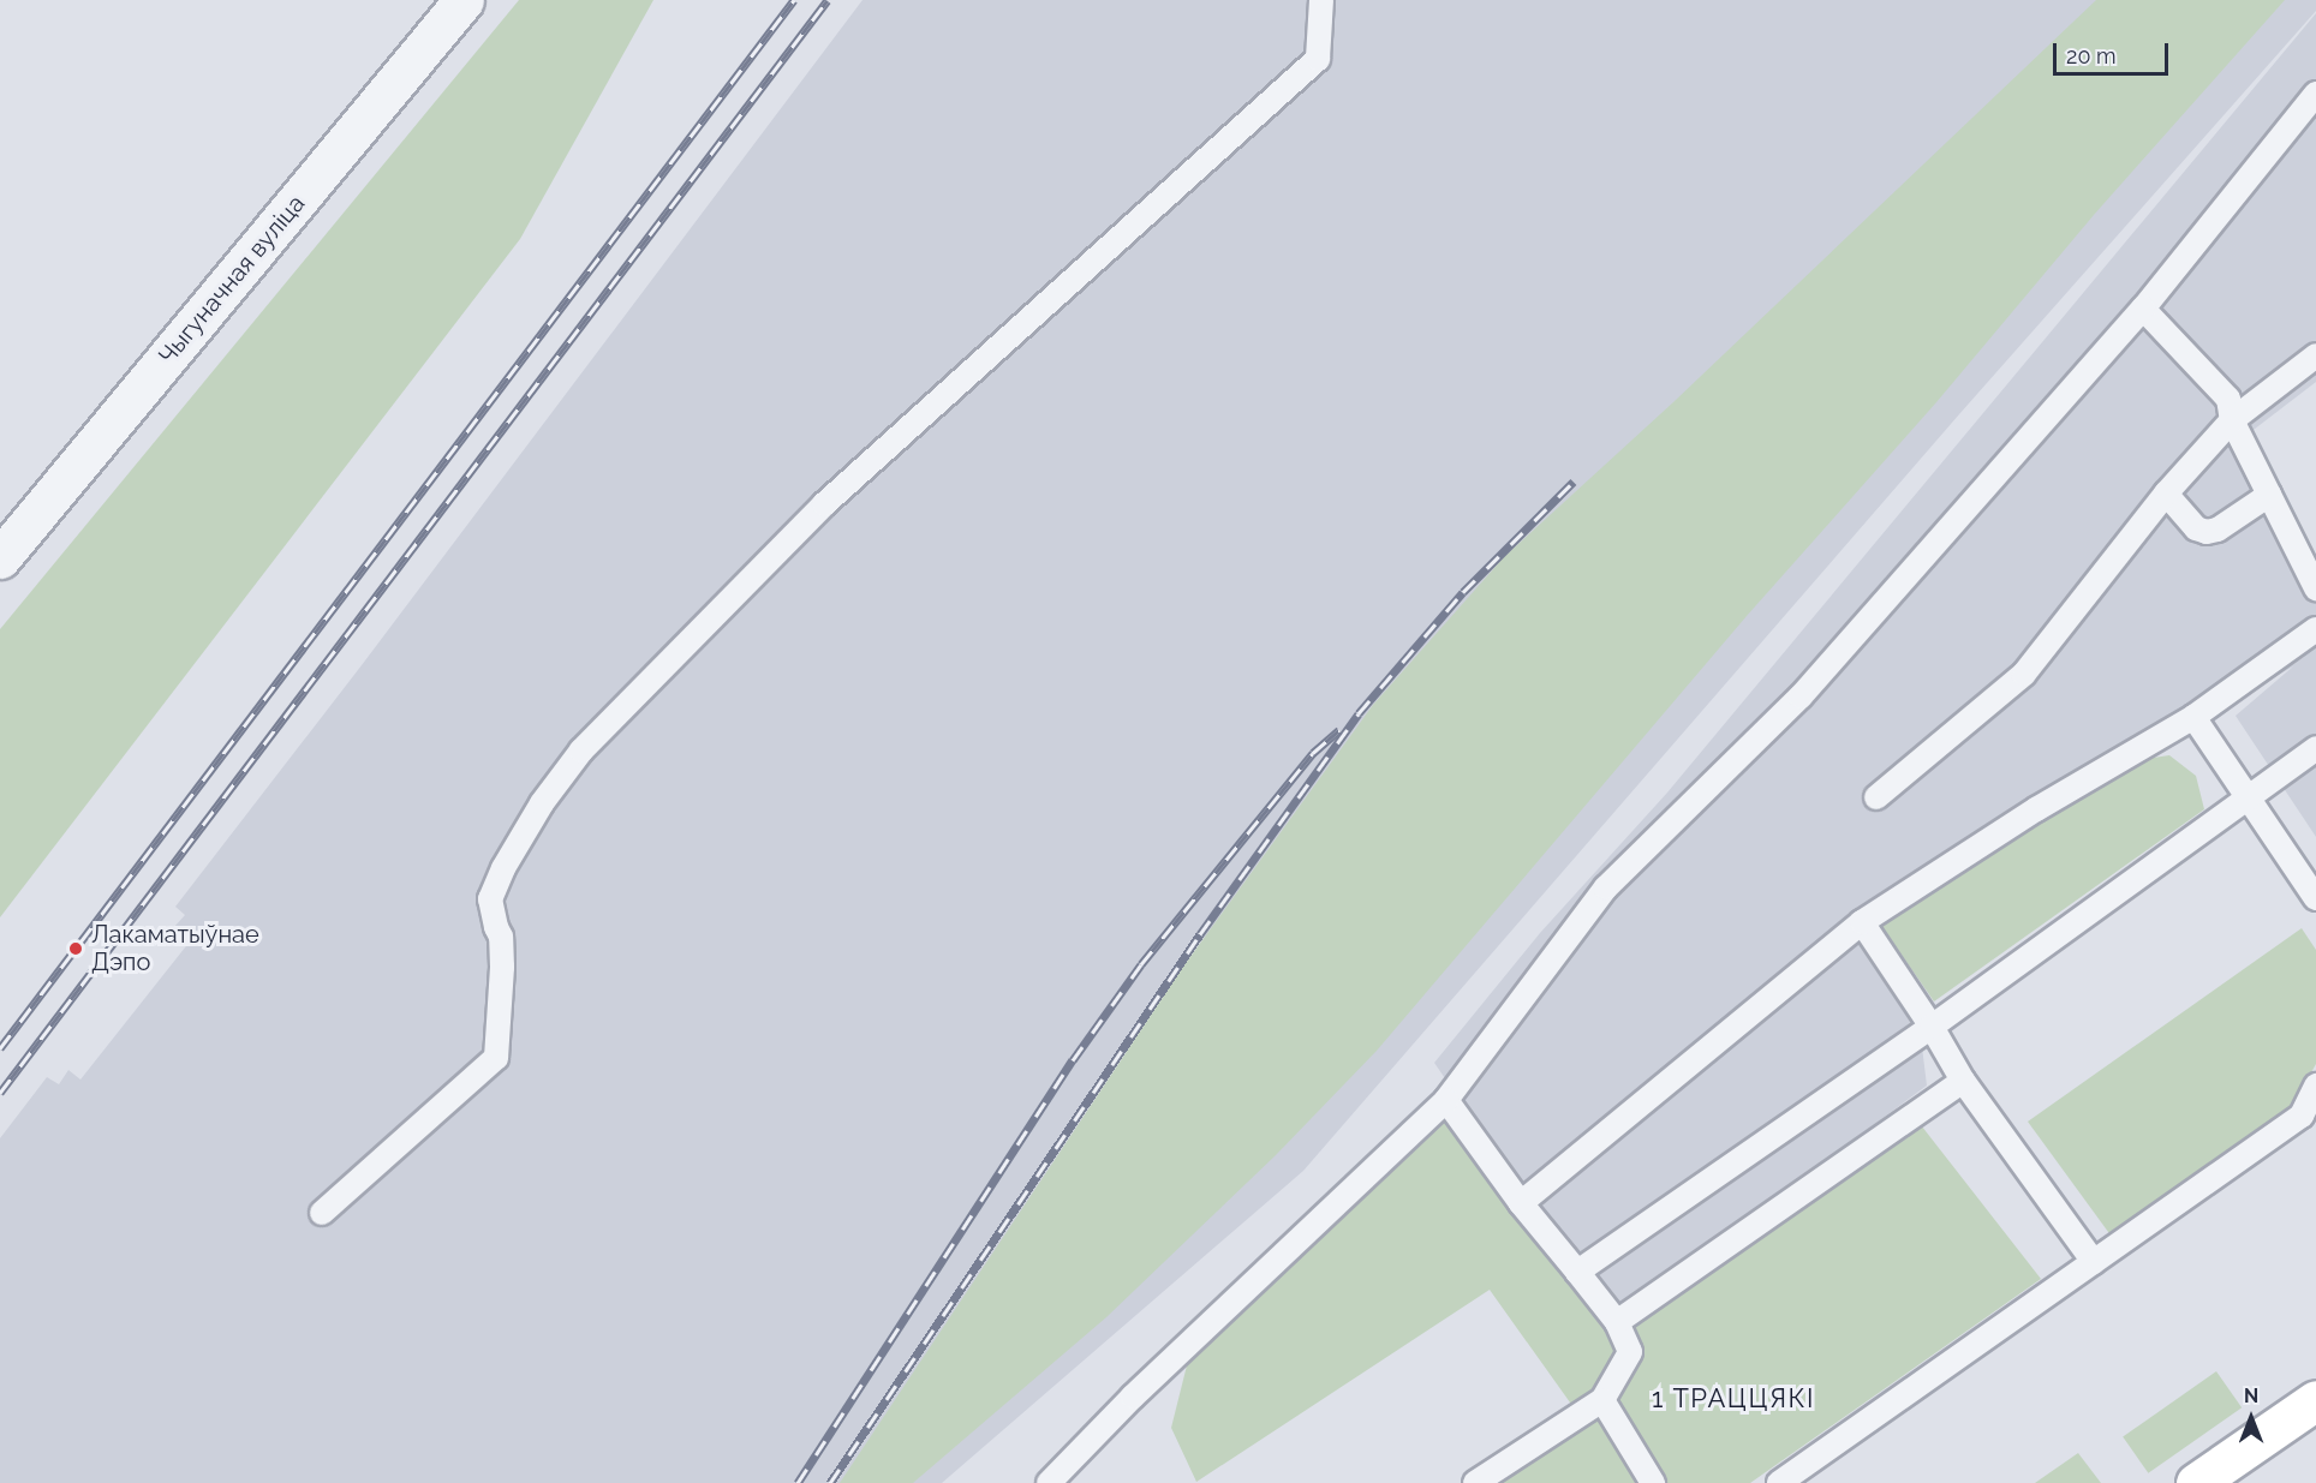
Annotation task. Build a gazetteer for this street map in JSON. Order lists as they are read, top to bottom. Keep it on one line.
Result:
{"streets":{"street":["Чыгуначная вуліца"]},"districts":["1 ТРАЦЦЯКІ"],"places":["Лакаматыўнае Дэпо"],"scale_bar":"20 m","north":"top"}
